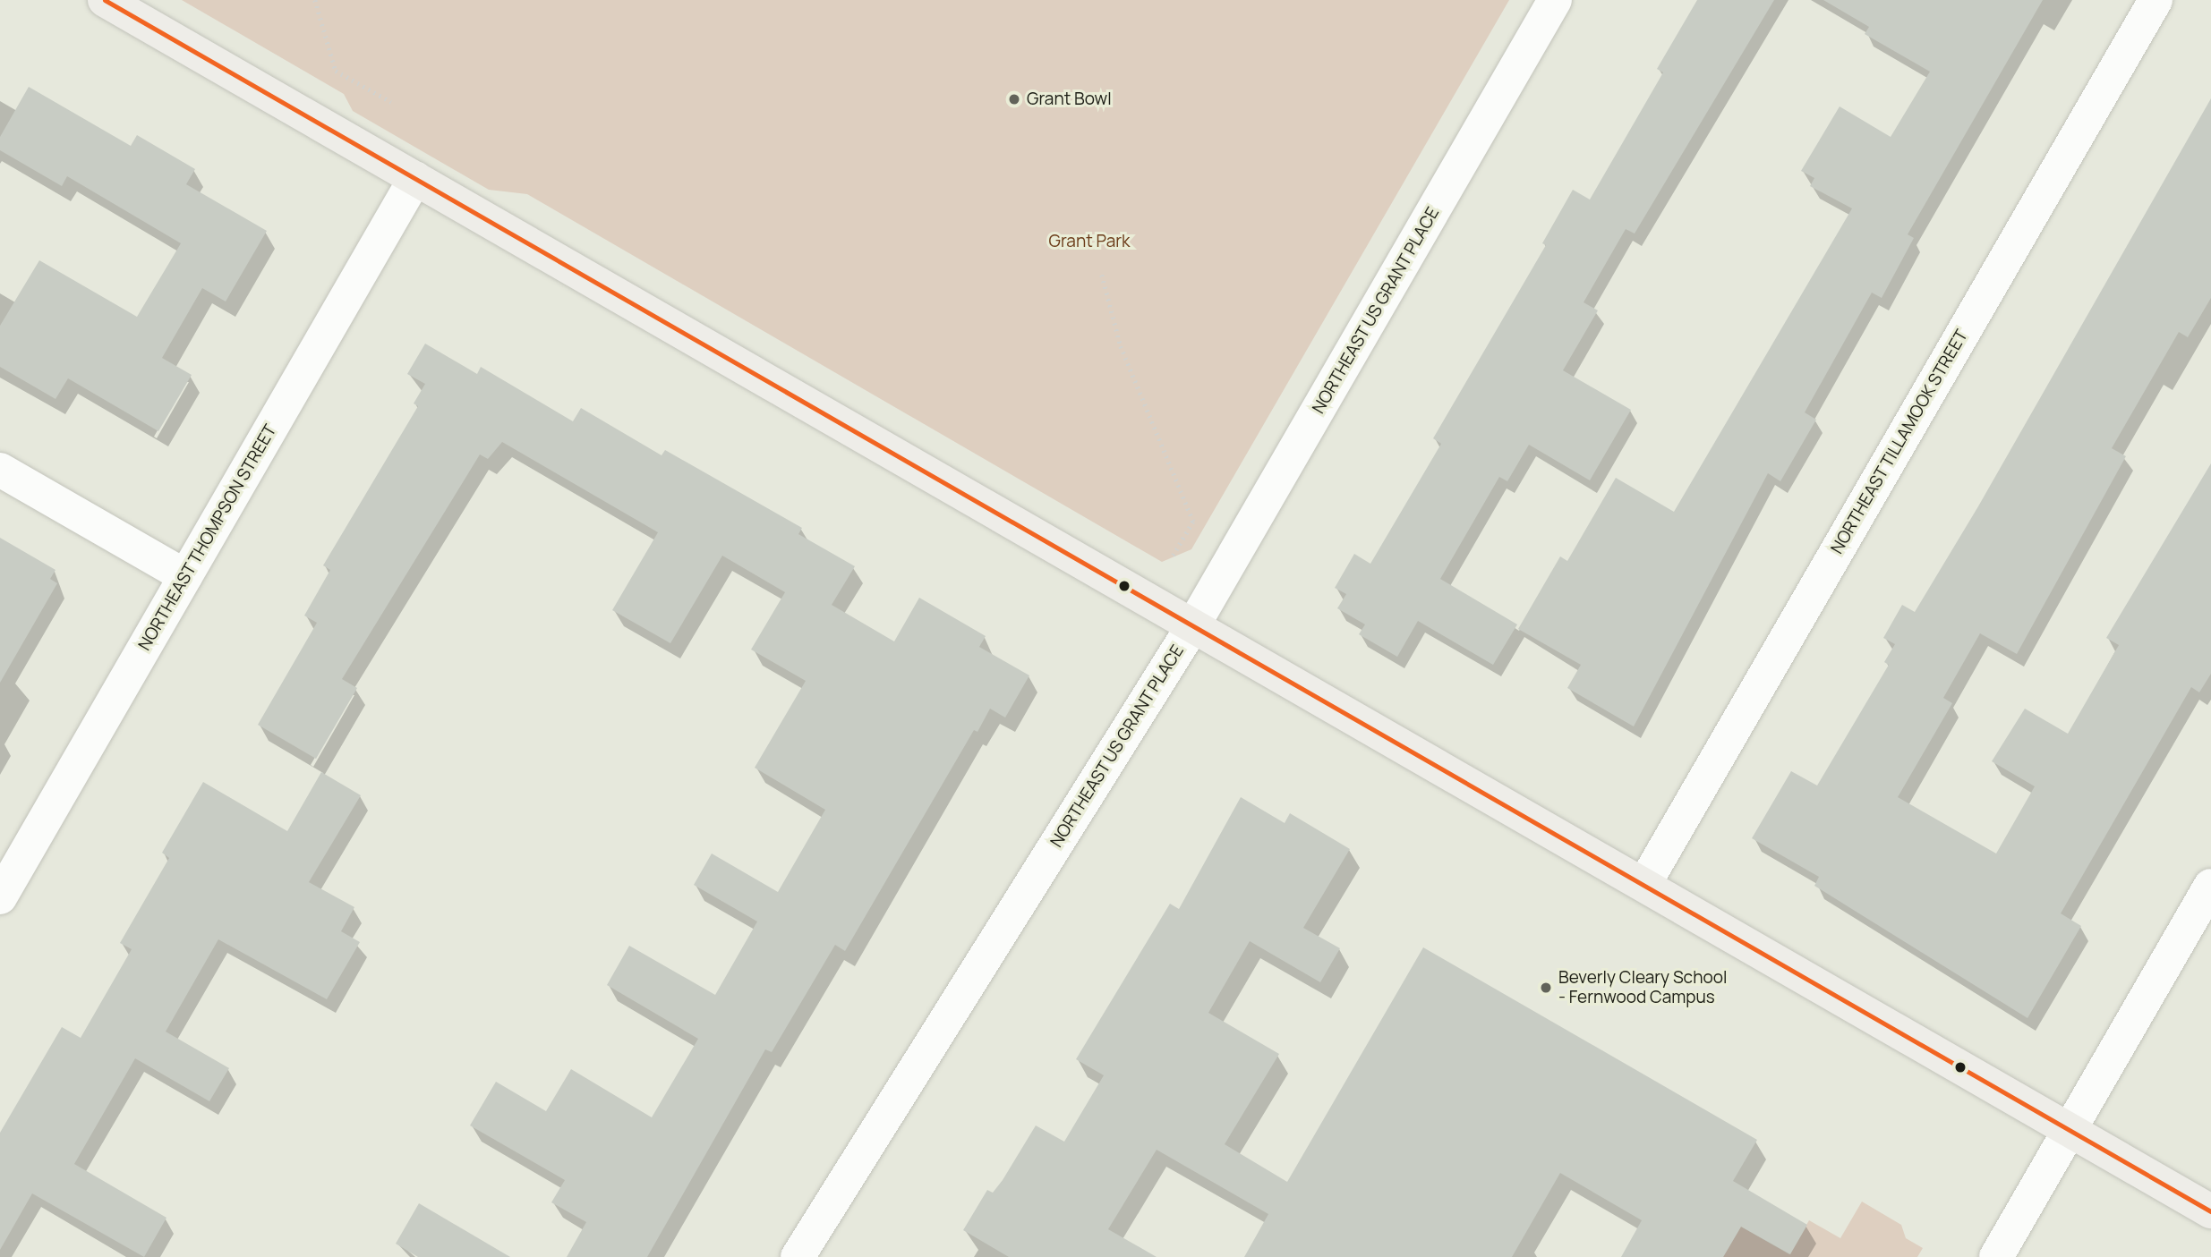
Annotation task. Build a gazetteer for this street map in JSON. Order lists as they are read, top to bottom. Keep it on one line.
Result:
{"streets":{"street":["NORTHEAST US GRANT PLACE","NORTHEAST TILLAMOOK STREET","NORTHEAST THOMPSON STREET"]},"parks":["Grant Park"],"places":["Grant Bowl","Beverly Cleary School - Fernwood Campus"]}
